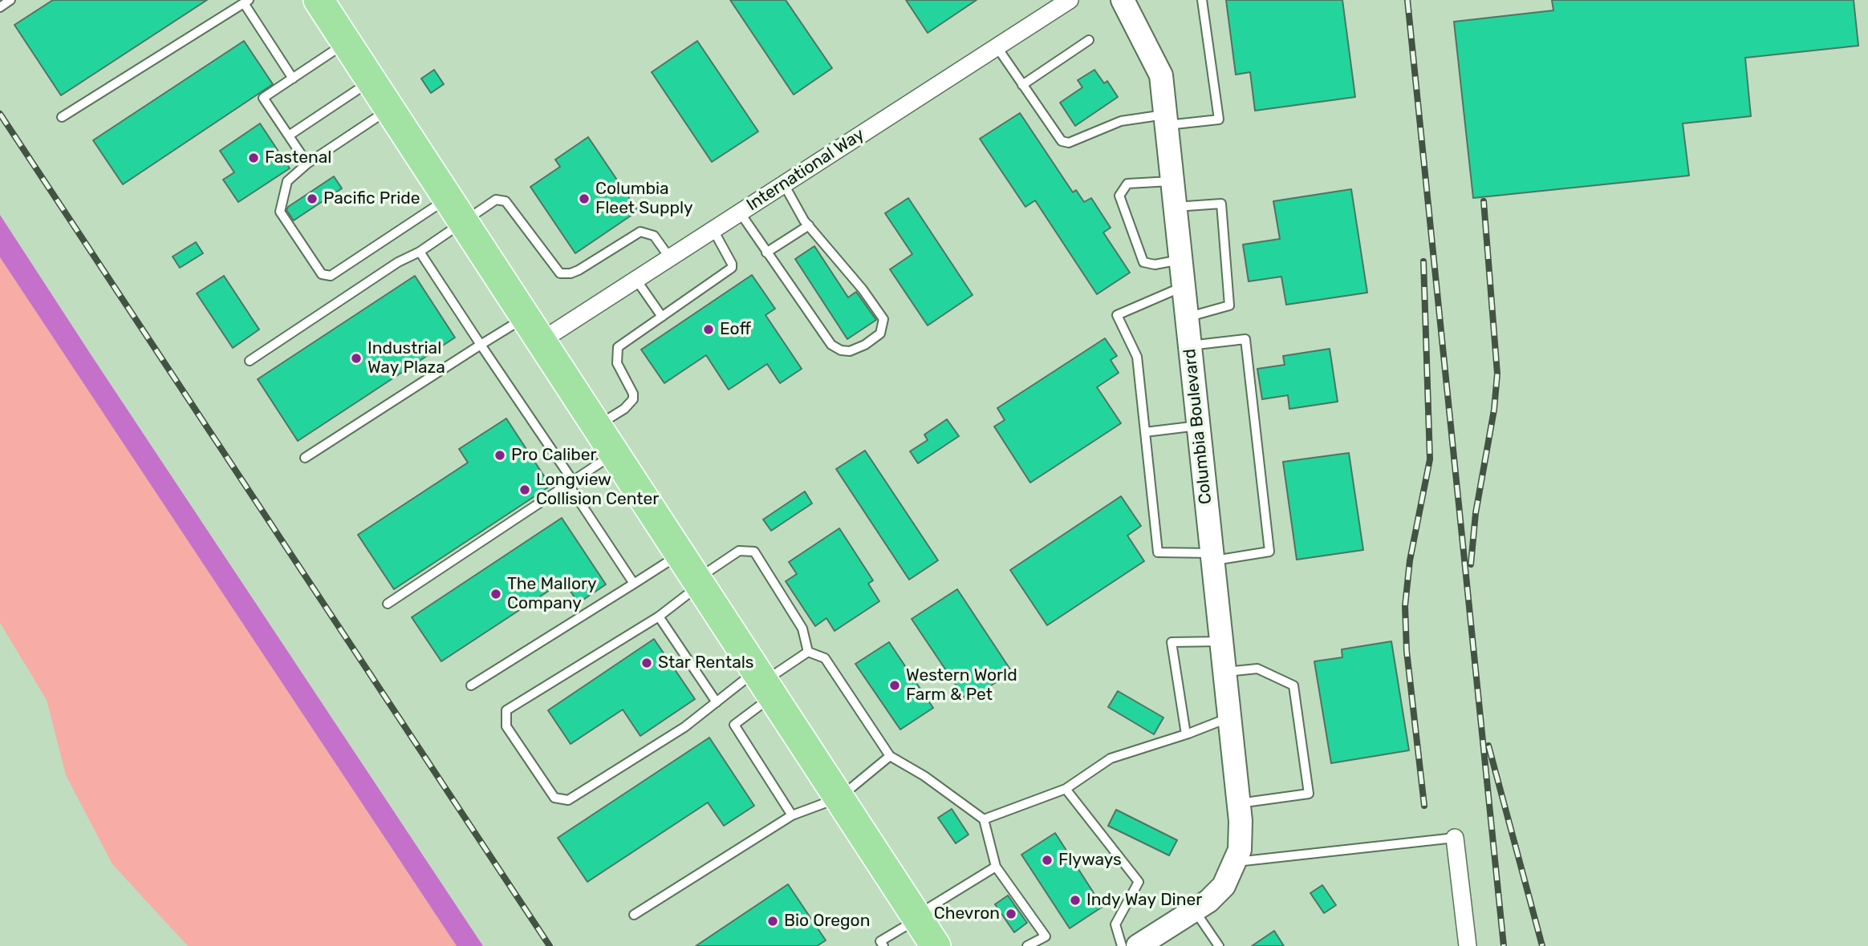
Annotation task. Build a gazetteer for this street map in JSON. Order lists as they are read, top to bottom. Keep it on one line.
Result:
{"streets":{"street":["International Way","Columbia Boulevard"]},"places":["Fastenal","Pacific Pride","Columbia Fleet Supply","Eoff","Industrial Way Plaza","Pro Caliber","Longview Collision Center","The Mallory Company","Star Rentals","Western World Farm & Pet","Flyways","Indy Way Diner","Chevron","Bio Oregon"]}
